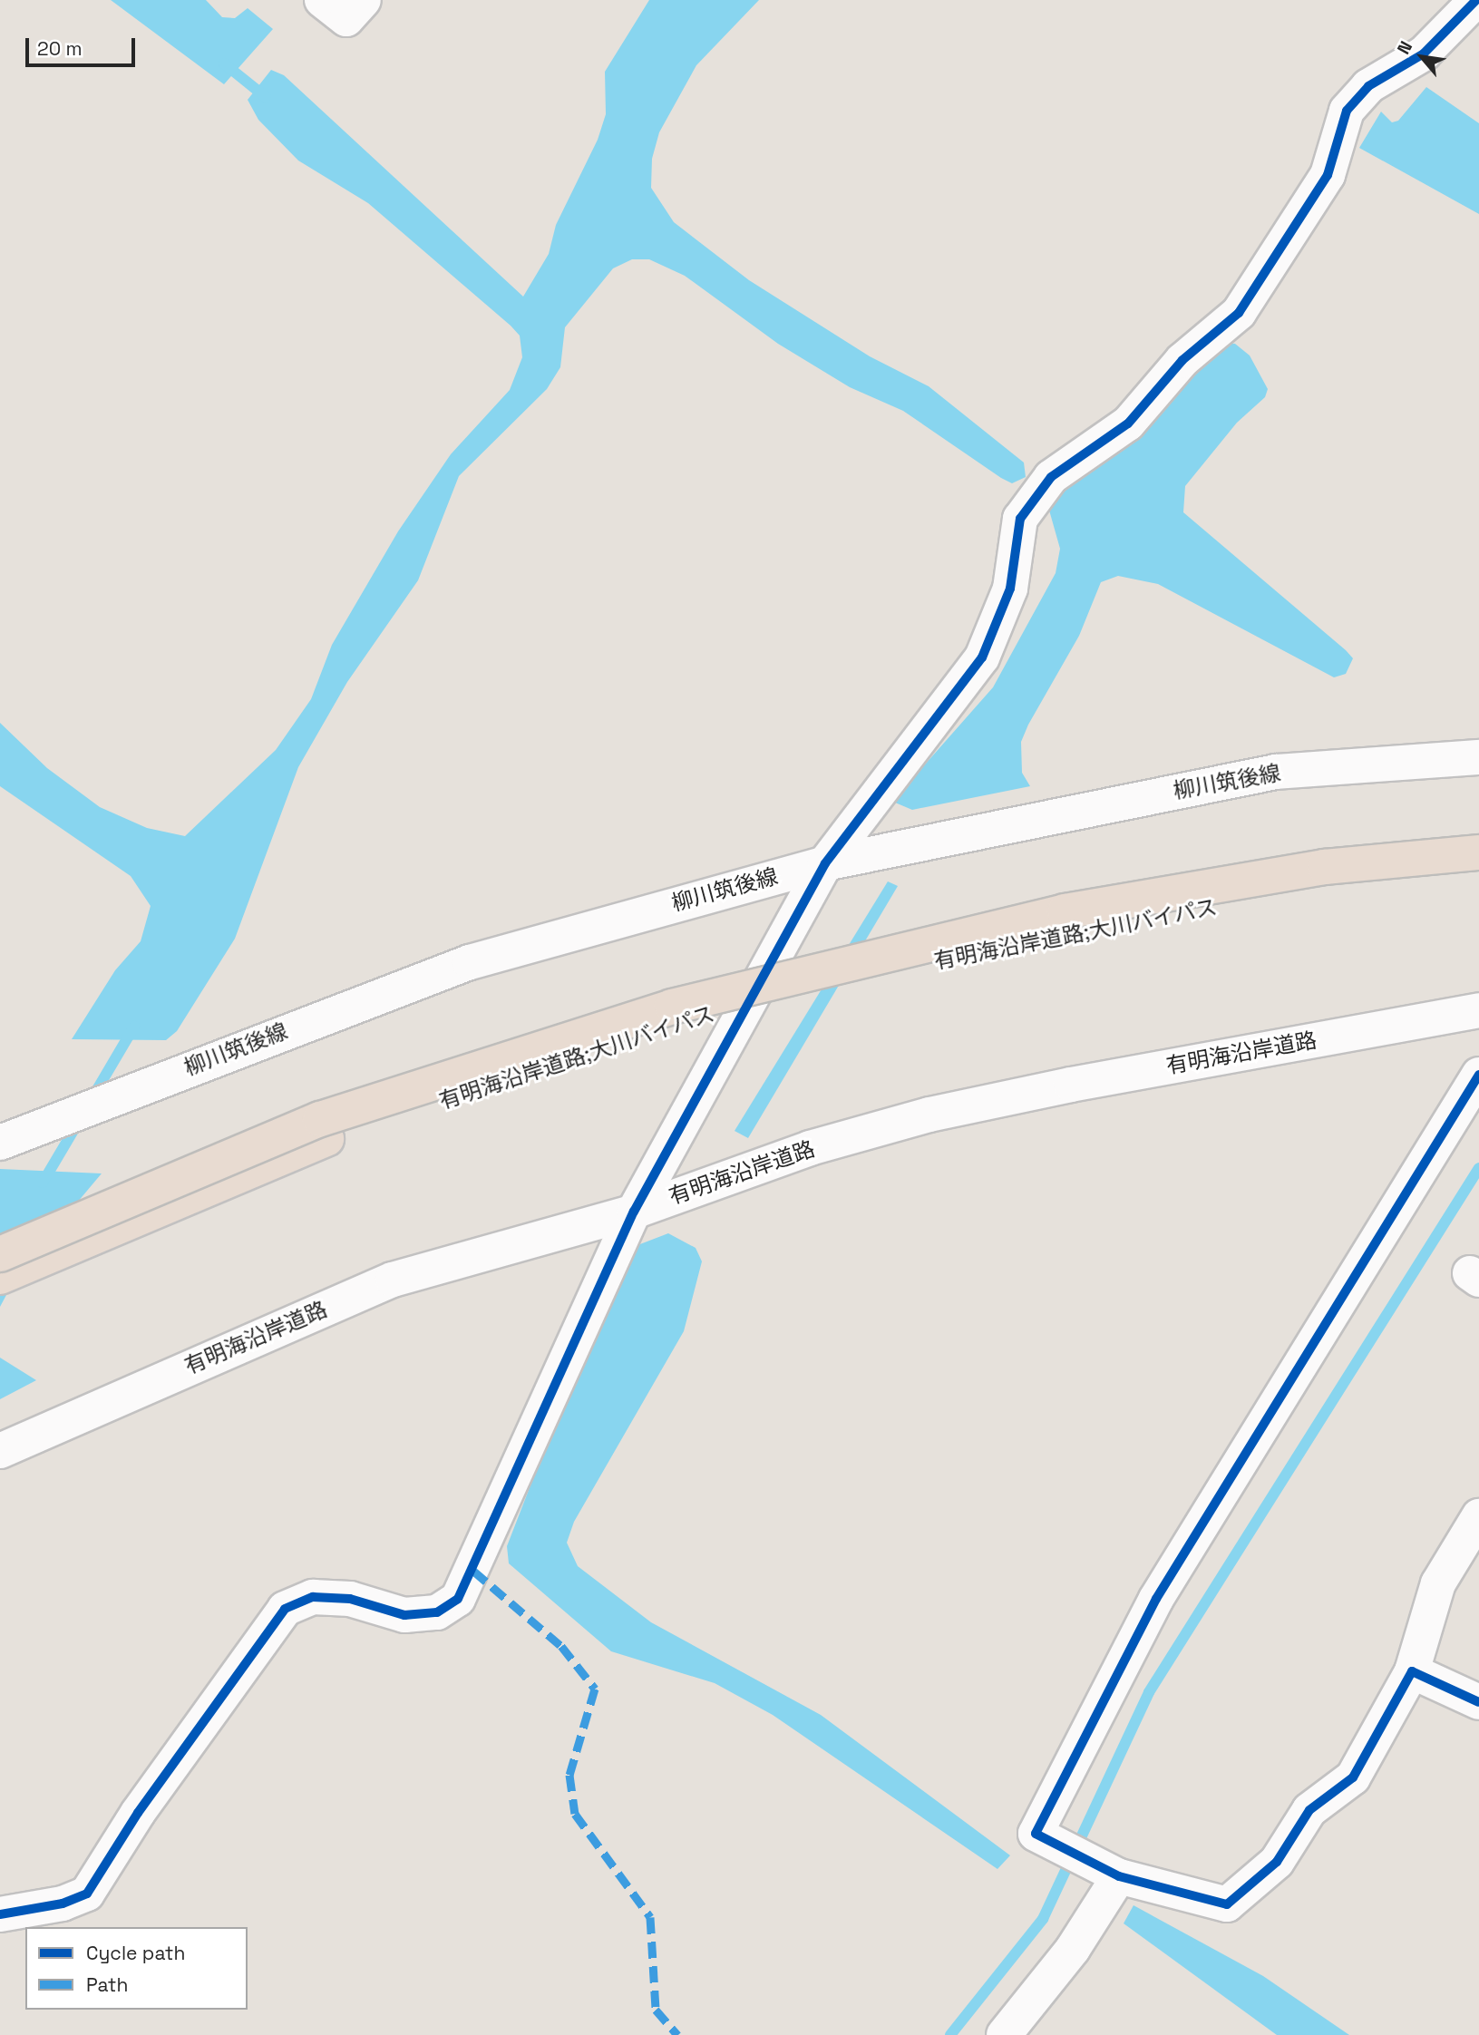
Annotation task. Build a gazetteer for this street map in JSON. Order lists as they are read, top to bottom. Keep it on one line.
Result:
{"streets":{"highway":["有明海沿岸道路;大川バイパス"],"street":["柳川筑後線","有明海沿岸道路"]},"legend":["Cycle path","Path"],"scale_bar":"20 m","north":"top left"}
